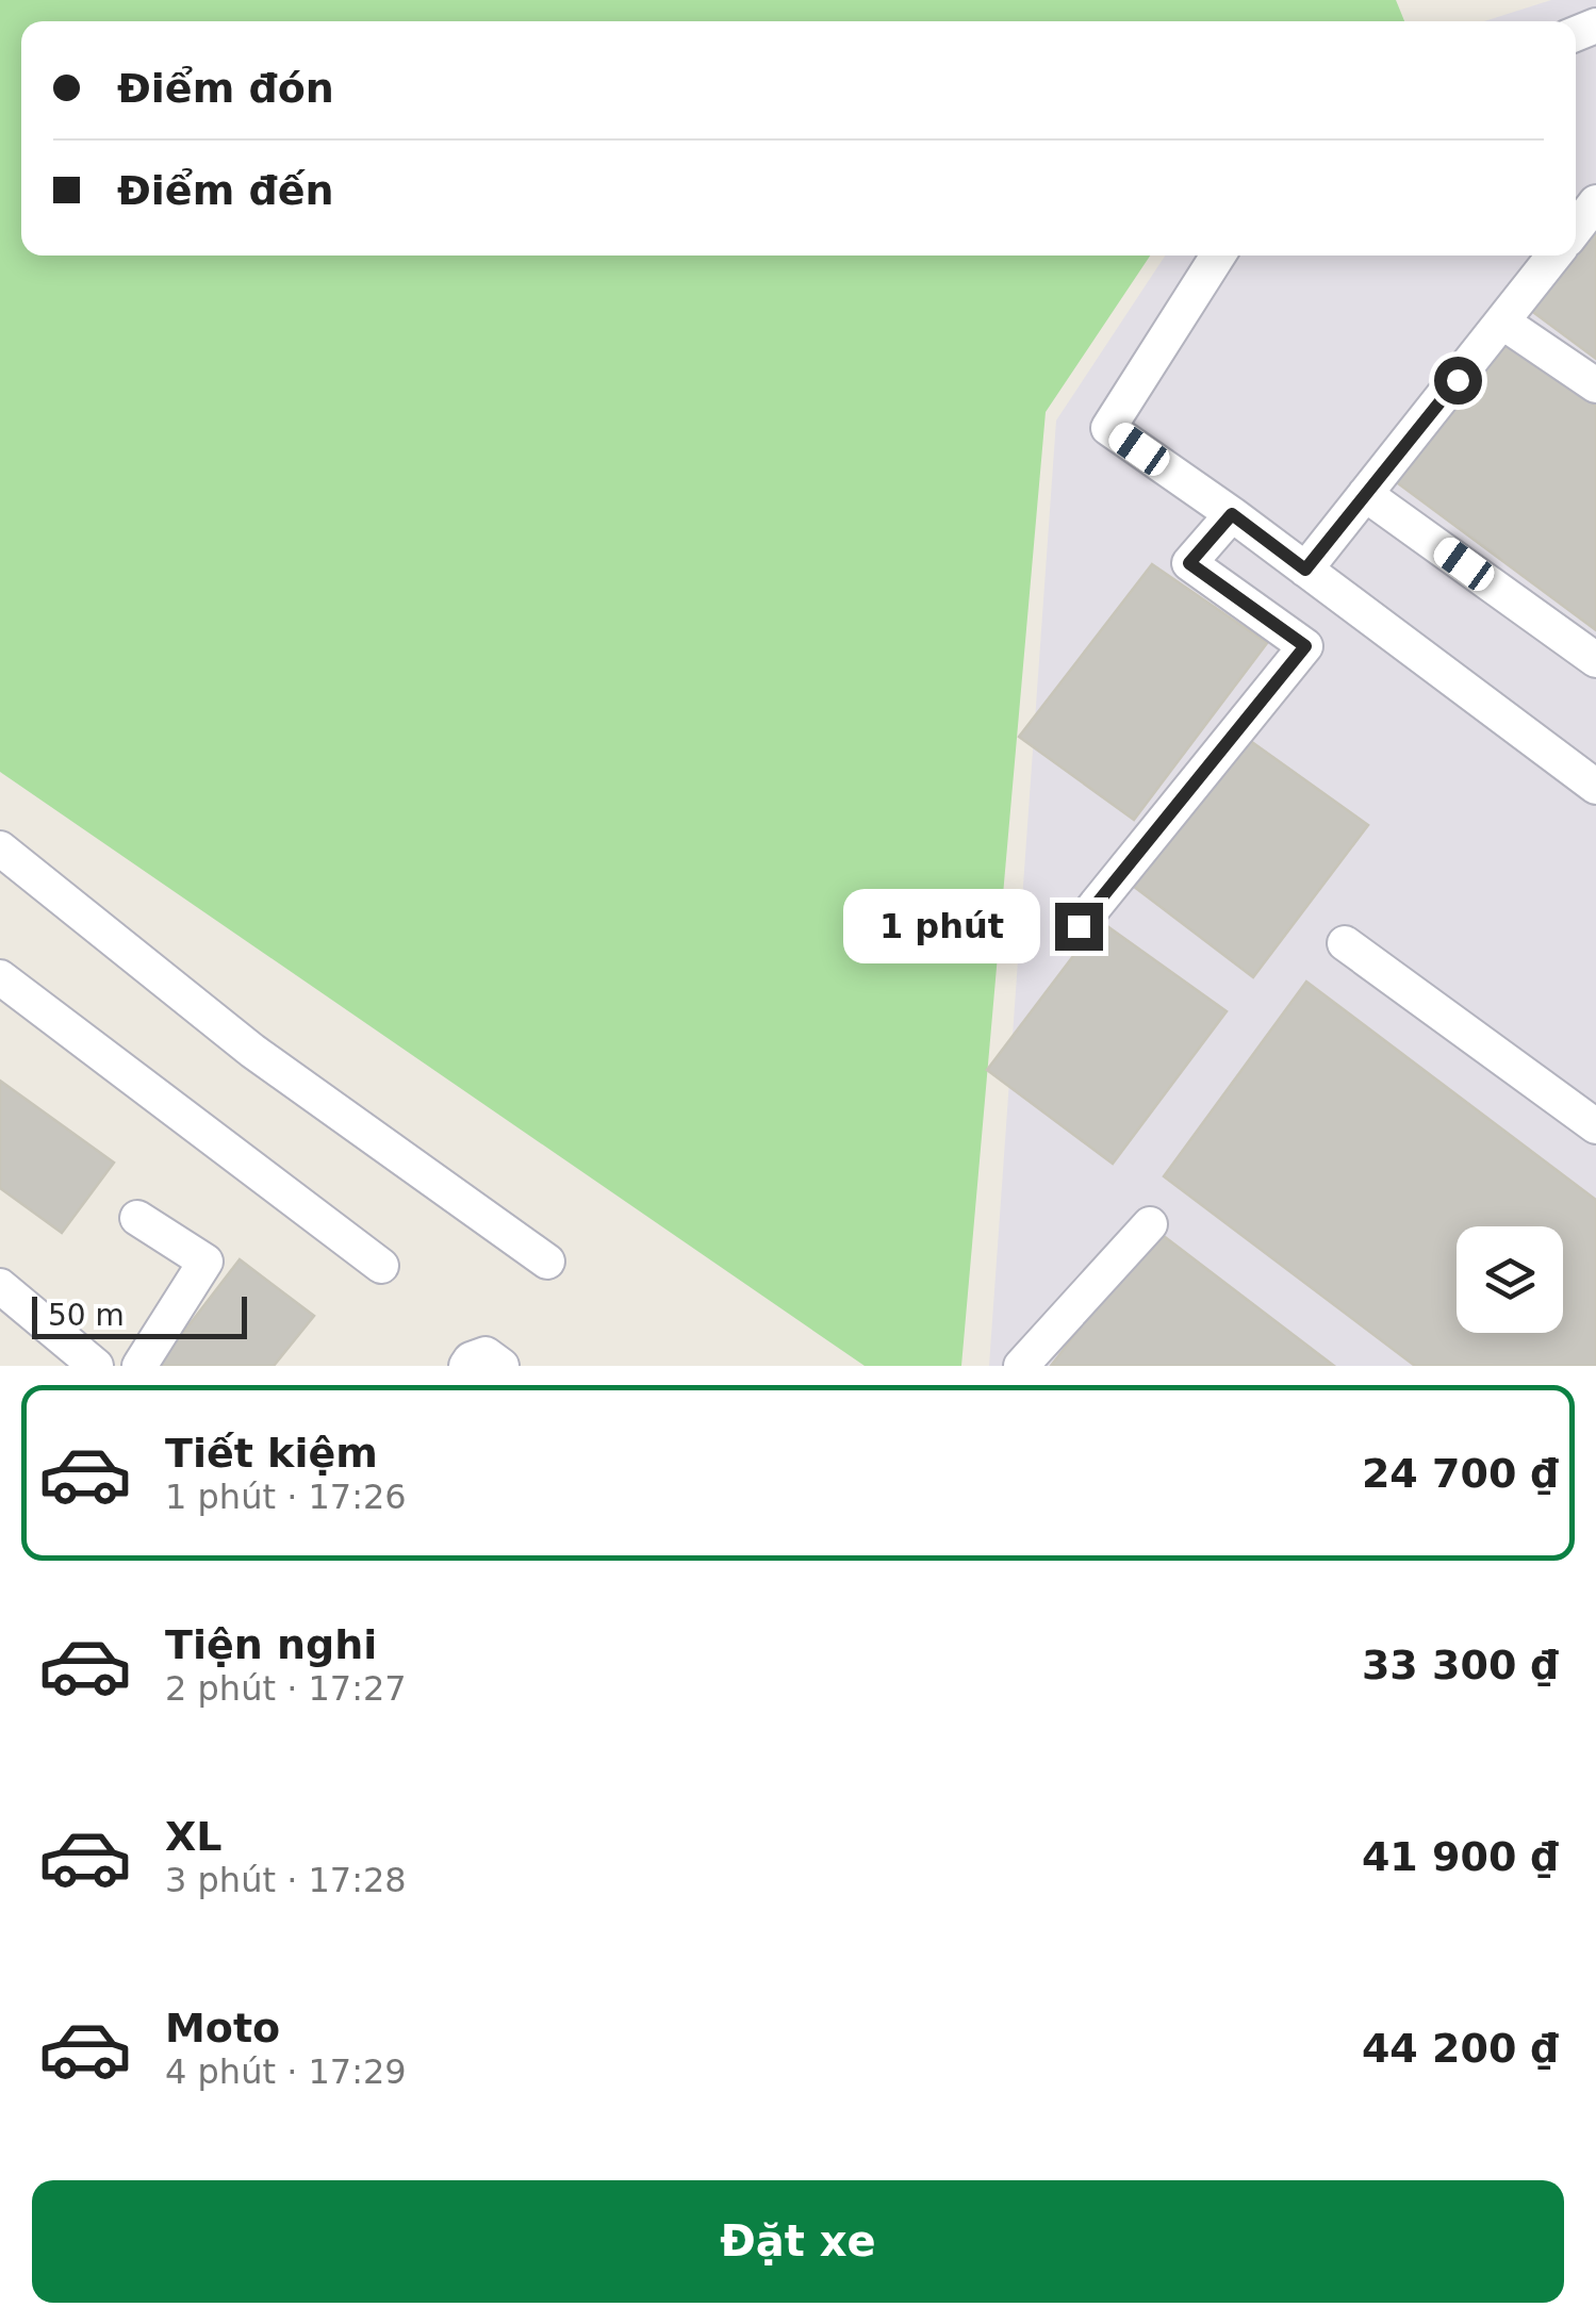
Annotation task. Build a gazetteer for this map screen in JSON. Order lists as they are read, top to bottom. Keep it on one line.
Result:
{"scale_bar":"50 m","page":{"banner":["Điểm đón","Điểm đến"],"bubble":"1 phút","scale":"50 m","list":[{"name":"Tiết kiệm","note":"1 phút · 17:26","value":"24 700 ₫"},{"name":"Tiện nghi","note":"2 phút · 17:27","value":"33 300 ₫"},{"name":"XL","note":"3 phút · 17:28","value":"41 900 ₫"},{"name":"Moto","note":"4 phút · 17:29","value":"44 200 ₫"}],"buttons":"Đặt xe"}}
